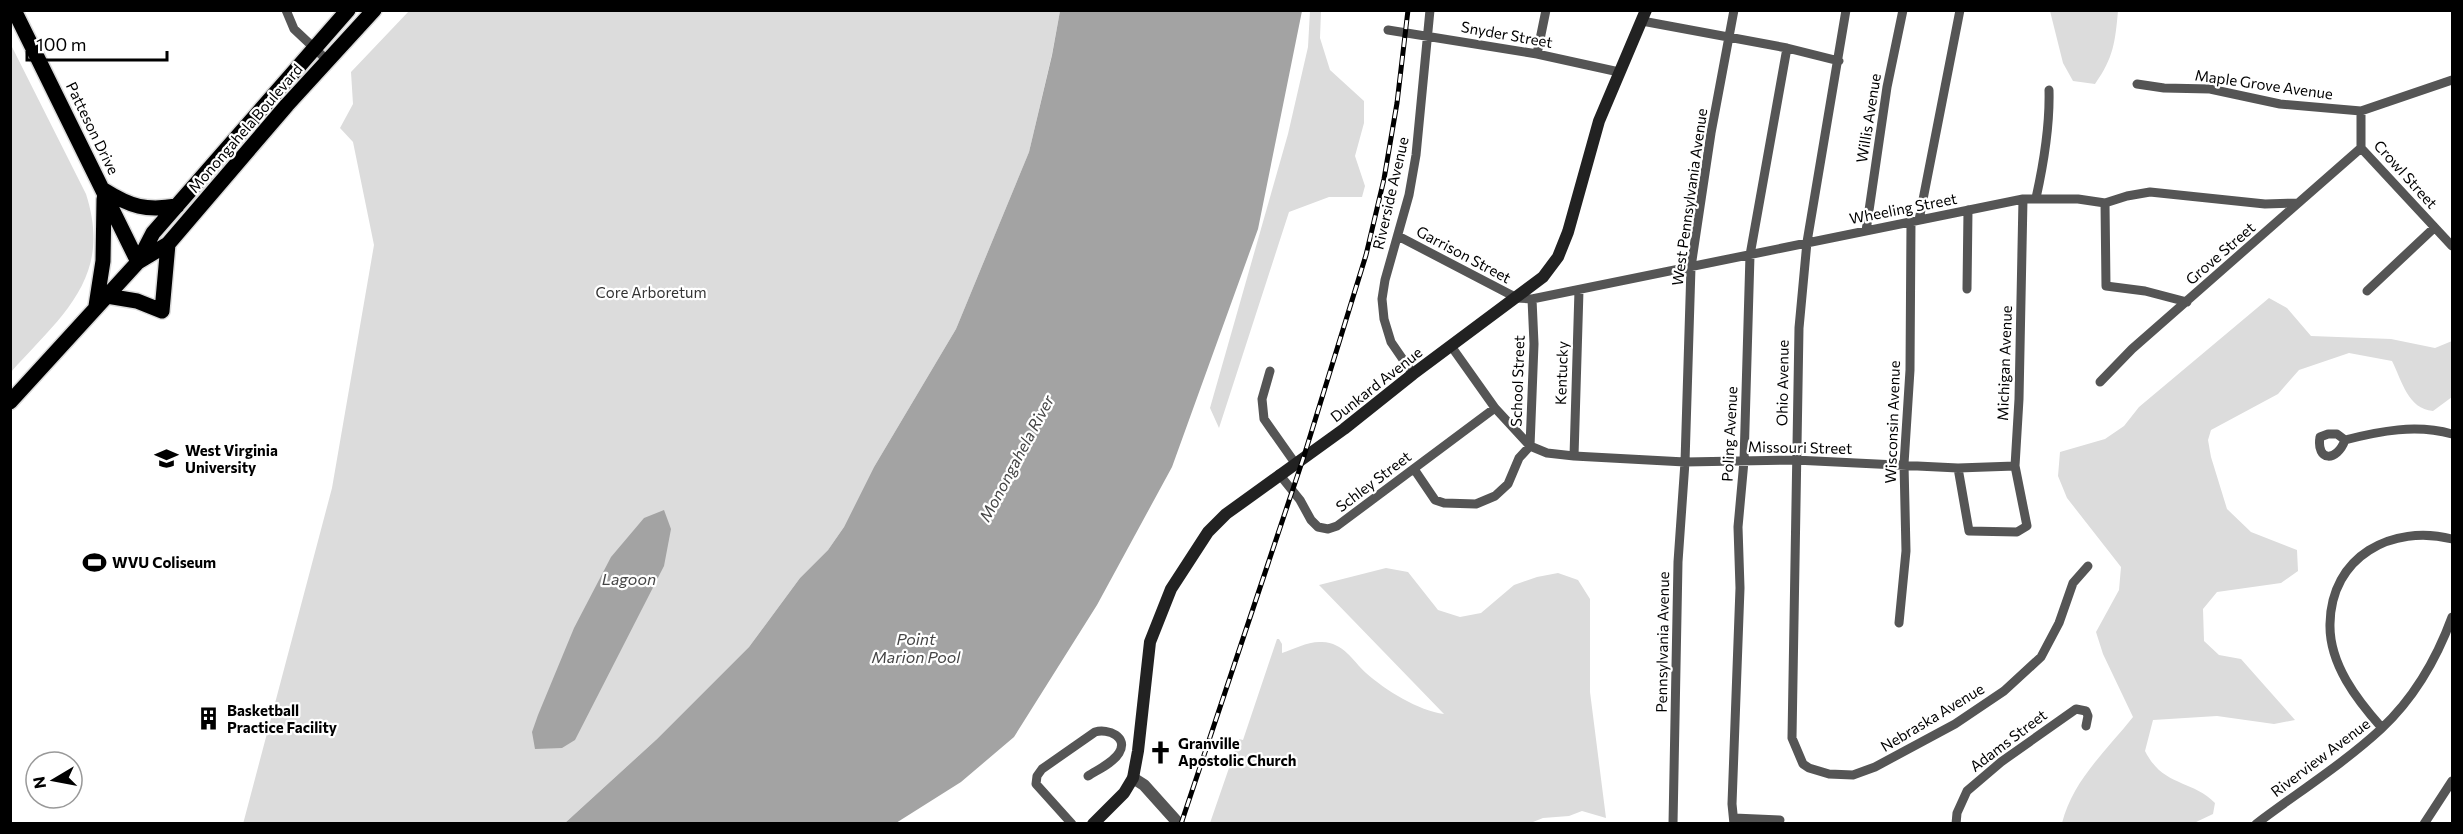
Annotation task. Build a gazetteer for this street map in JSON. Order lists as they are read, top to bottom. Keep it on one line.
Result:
{"streets":{"main road":["Patteson Drive","Monongahela Boulevard","Dunkard Avenue"],"street":["Snyder Street","Maple Grove Avenue","Willis Avenue","Crowl Street","Riverside Avenue","West Pennsylvania Avenue","Wheeling Street","Grove Street","Garrison Street","Michigan Avenue","Kentucky","School Street","Ohio Avenue","Wisconsin Avenue","Poling Avenue","Missouri Street","Schley Street","Pennsylvania Avenue","Nebraska Avenue","Adams Street","Riverview Avenue"]},"crossings":[["Snyder Street","Riverside Avenue"],["Snyder Street","Dunkard Avenue"],["Maple Grove Avenue","Crowl Street"],["Willis Avenue","Wheeling Street"],["Patteson Drive","Monongahela Boulevard"],["Crowl Street","Grove Street"],["Riverside Avenue","Garrison Street"],["Riverside Avenue","Dunkard Avenue"],["West Pennsylvania Avenue","Wheeling Street"],["West Pennsylvania Avenue","Missouri Street"],["West Pennsylvania Avenue","Pennsylvania Avenue"],["Wheeling Street","Grove Street"],["Wheeling Street","Garrison Street"],["Wheeling Street","Michigan Avenue"],["Wheeling Street","Kentucky"],["Wheeling Street","School Street"],["Wheeling Street","Ohio Avenue"],["Wheeling Street","Dunkard Avenue"],["Wheeling Street","Wisconsin Avenue"],["Wheeling Street","Poling Avenue"],["Garrison Street","Dunkard Avenue"],["Michigan Avenue","Missouri Street"],["Kentucky","Missouri Street"],["School Street","Missouri Street"],["School Street","Schley Street"],["Ohio Avenue","Missouri Street"],["Ohio Avenue","Nebraska Avenue"],["Dunkard Avenue","Schley Street"],["Wisconsin Avenue","Missouri Street"],["Poling Avenue","Missouri Street"],["Missouri Street","Pennsylvania Avenue"]],"water":["Monongahela River","Lagoon","Point Marion Pool"],"parks":["Core Arboretum"],"places":{"school or university":["West Virginia University"],"sports":["WVU Coliseum"],"building":["Basketball Practice Facility"],"church":["Granville Apostolic Church"]},"scale_bar":"100 m","north":"left"}
